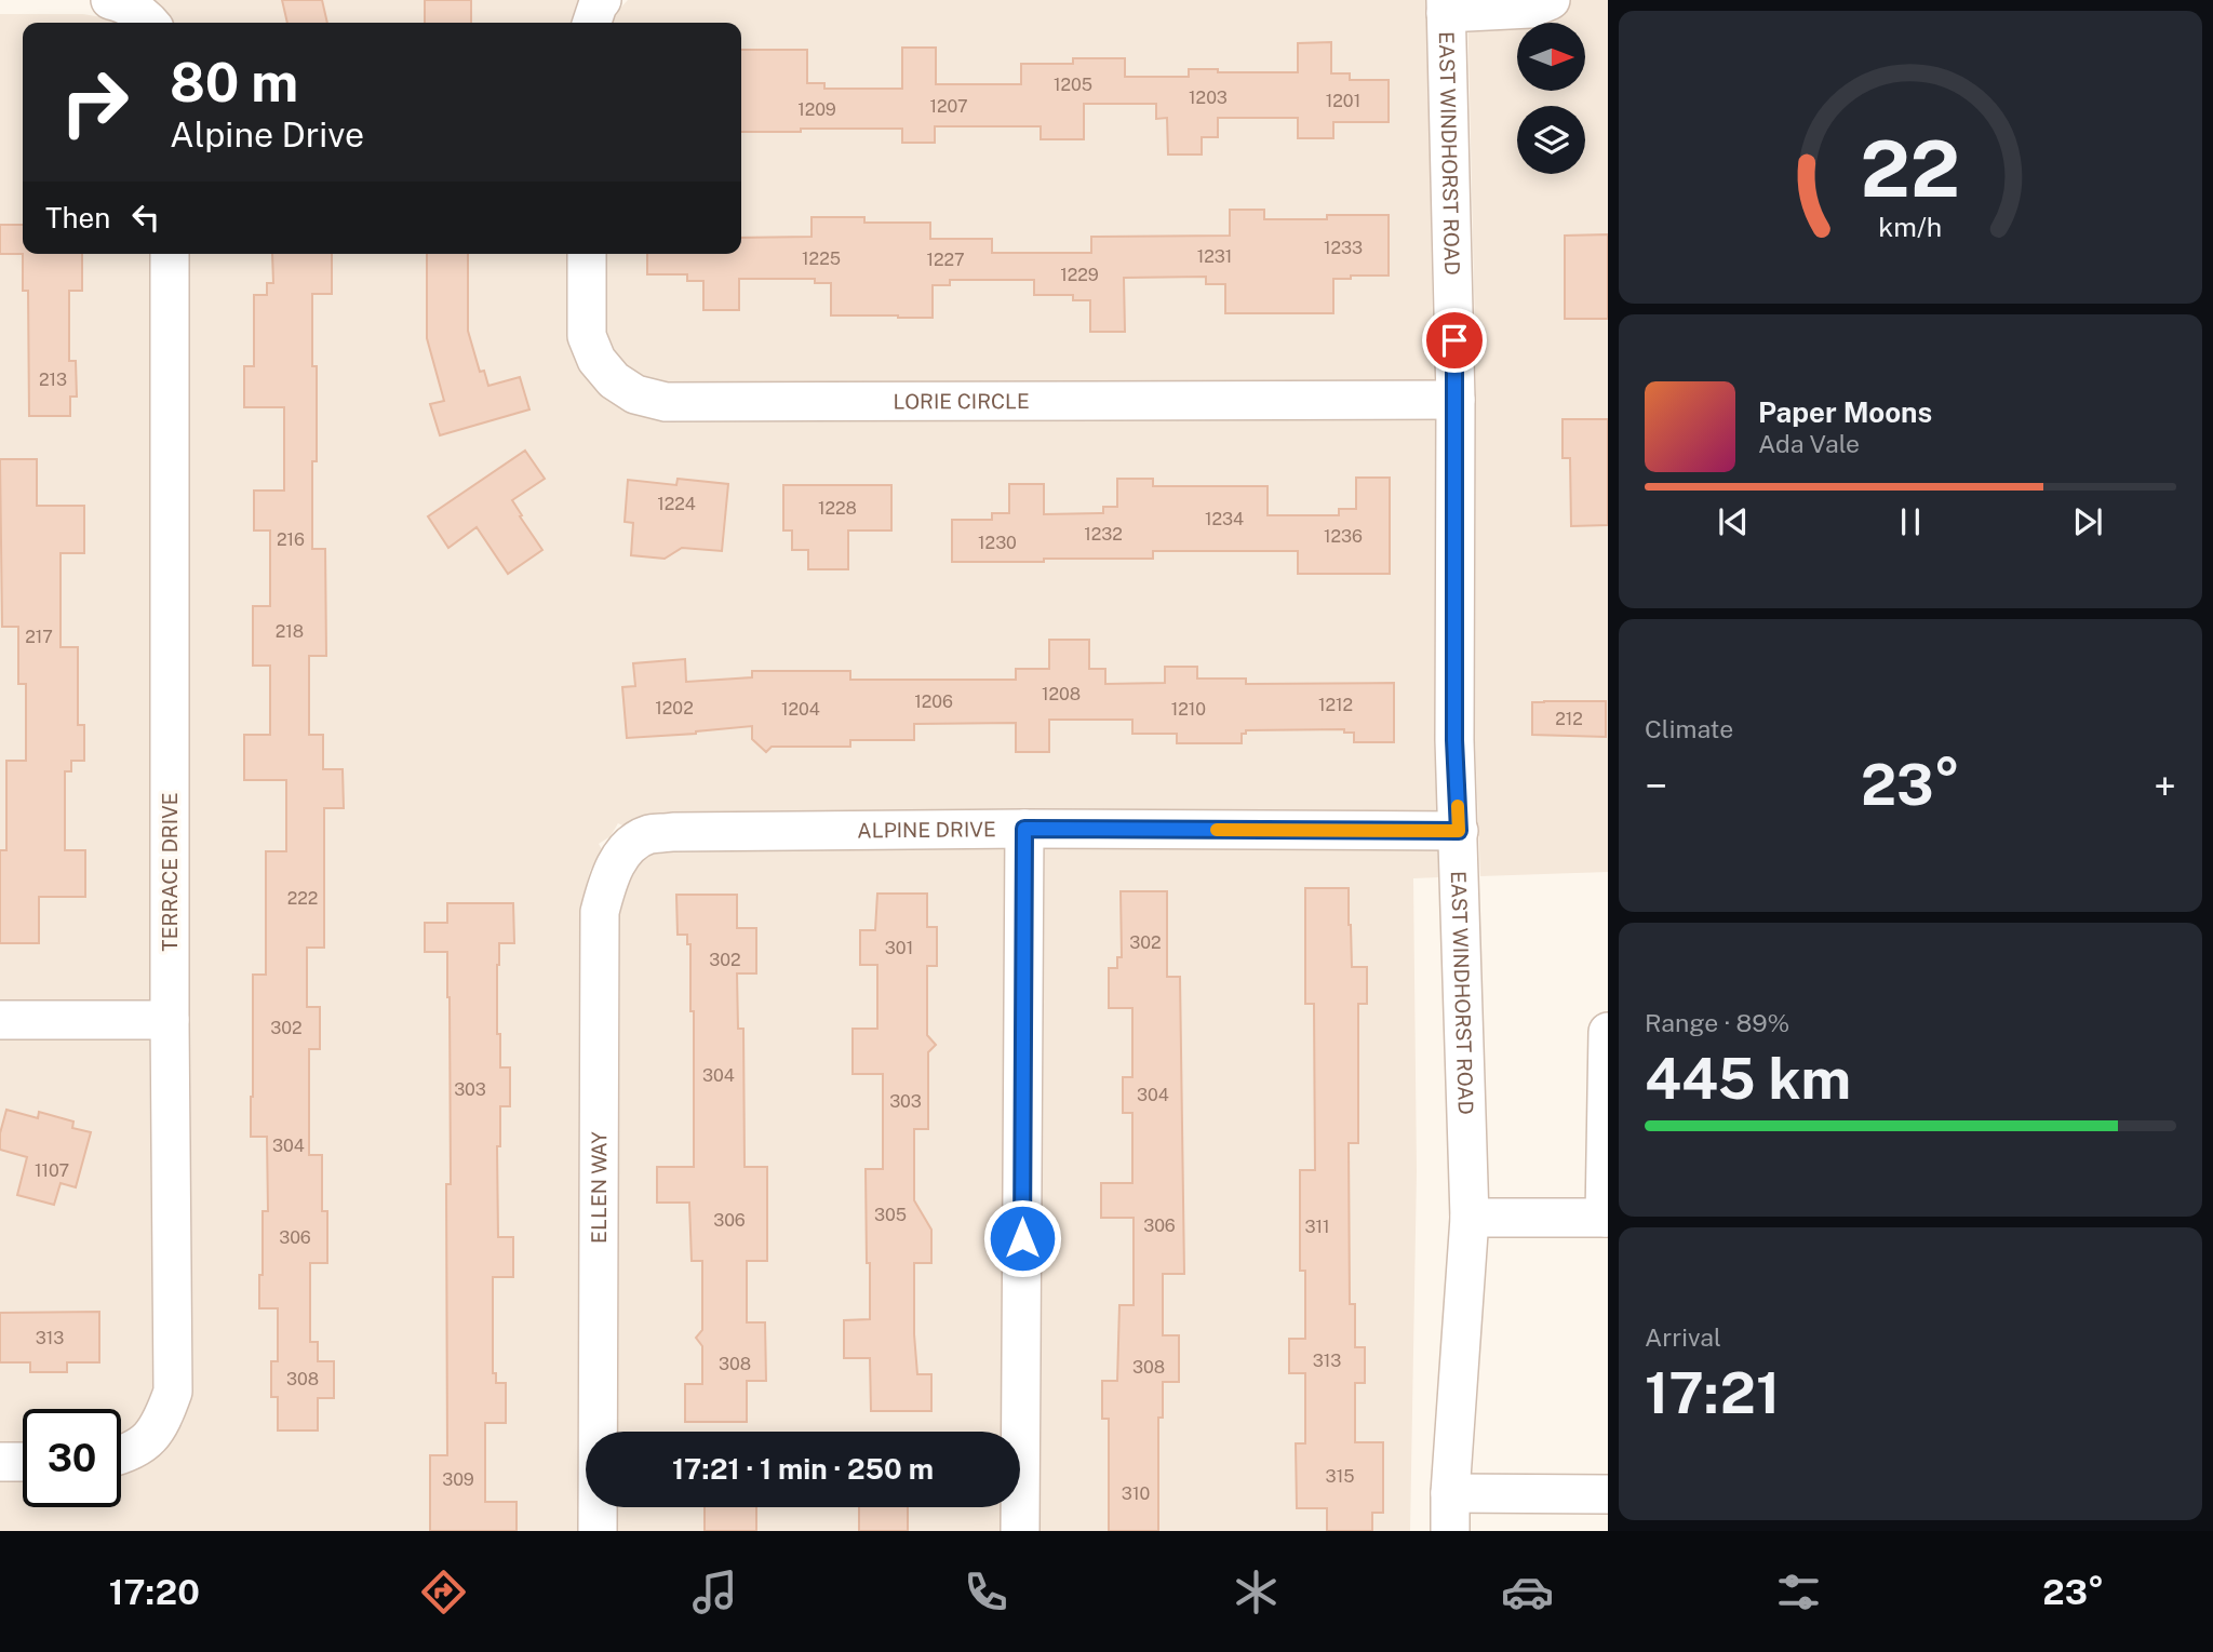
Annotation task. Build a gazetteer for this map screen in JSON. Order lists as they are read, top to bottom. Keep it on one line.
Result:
{"streets":{"street":["EAST WINDHORST ROAD","LORIE CIRCLE","ALPINE DRIVE","TERRACE DRIVE","ELLEN WAY"]},"crossings":[["EAST WINDHORST ROAD","LORIE CIRCLE"],["EAST WINDHORST ROAD","ALPINE DRIVE"],["ALPINE DRIVE","ELLEN WAY"]],"house_numbers":["1205","1203","1201","1207","1209","1233","1231","1225","1227","1229","213","1224","1228","1234","1232","1236","216","1230","218","217","1208","1206","1212","1202","1204","1210","212","222","302","301","302","302","304","303","304","303","304","1107","305","306","306","311","306","313","313","308","308","308","315","309","310"],"north":"right","page":{"turn":["80 m","Alpine Drive"],"then":"Then","song":["Paper Moons","Ada Vale"],"tile":["Climate",["Range · 89%","445 km"],["Arrival","17:21"]],"heat":["−","23°","+"],"limit":"30","trip":"17:21 · 1 min · 250 m","tabs":["17:20","23°"],"gauge":["22","km/h"]}}
